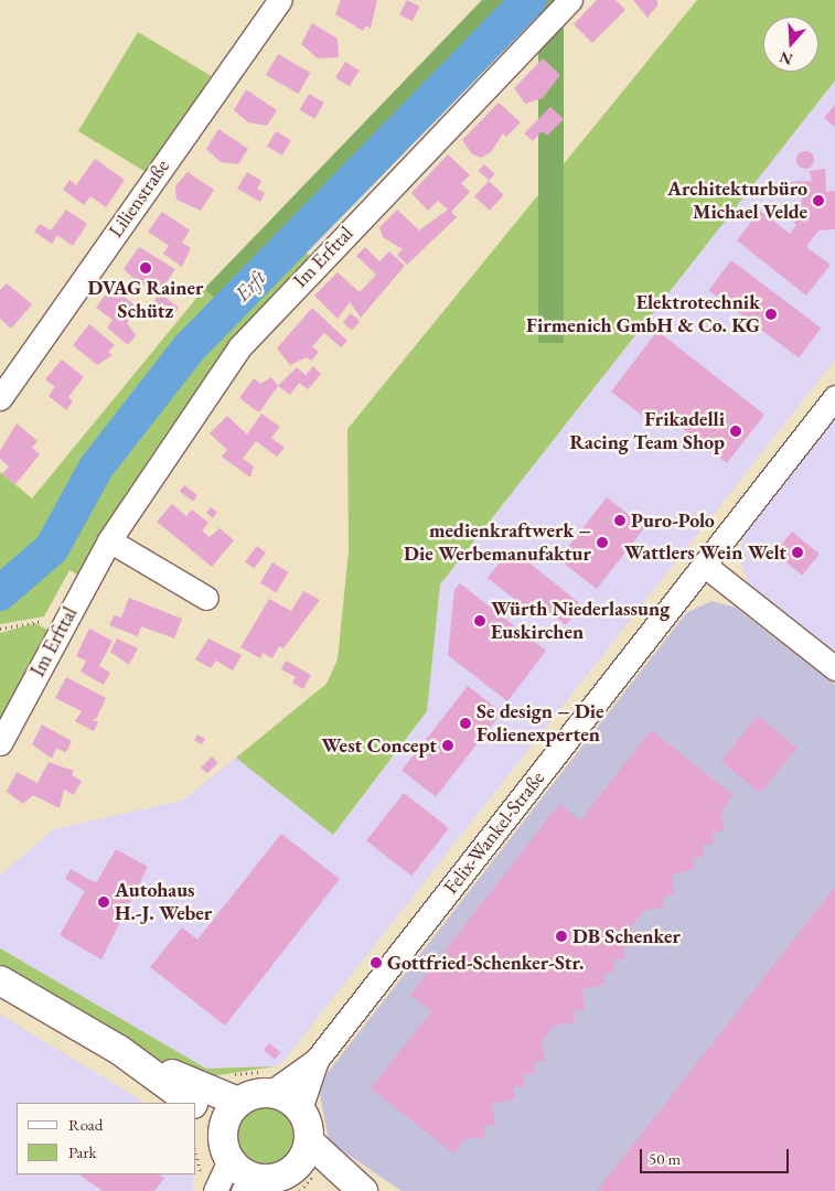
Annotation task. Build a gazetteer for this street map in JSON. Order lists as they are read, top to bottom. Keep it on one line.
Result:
{"streets":{"street":["Lilienstraße","Im Erfttal","Felix-Wankel-Straße"]},"water":["Erft"],"places":["Architekturbüro Michael Velde","DVAG Rainer Schütz","Elektrotechnik Firmenich GmbH & Co. KG","Frikadelli Racing Team Shop","Puro-Polo","medienkraftwerk – Die Werbemanufaktur","Wattlers Wein Welt","Würth Niederlassung Euskirchen","Se design – Die Folienexperten","West Concept","Autohaus H.-J. Weber","DB Schenker","Gottfried-Schenker-Str."],"legend":["Road","Park"],"scale_bar":"50 m","north":"bottom"}
